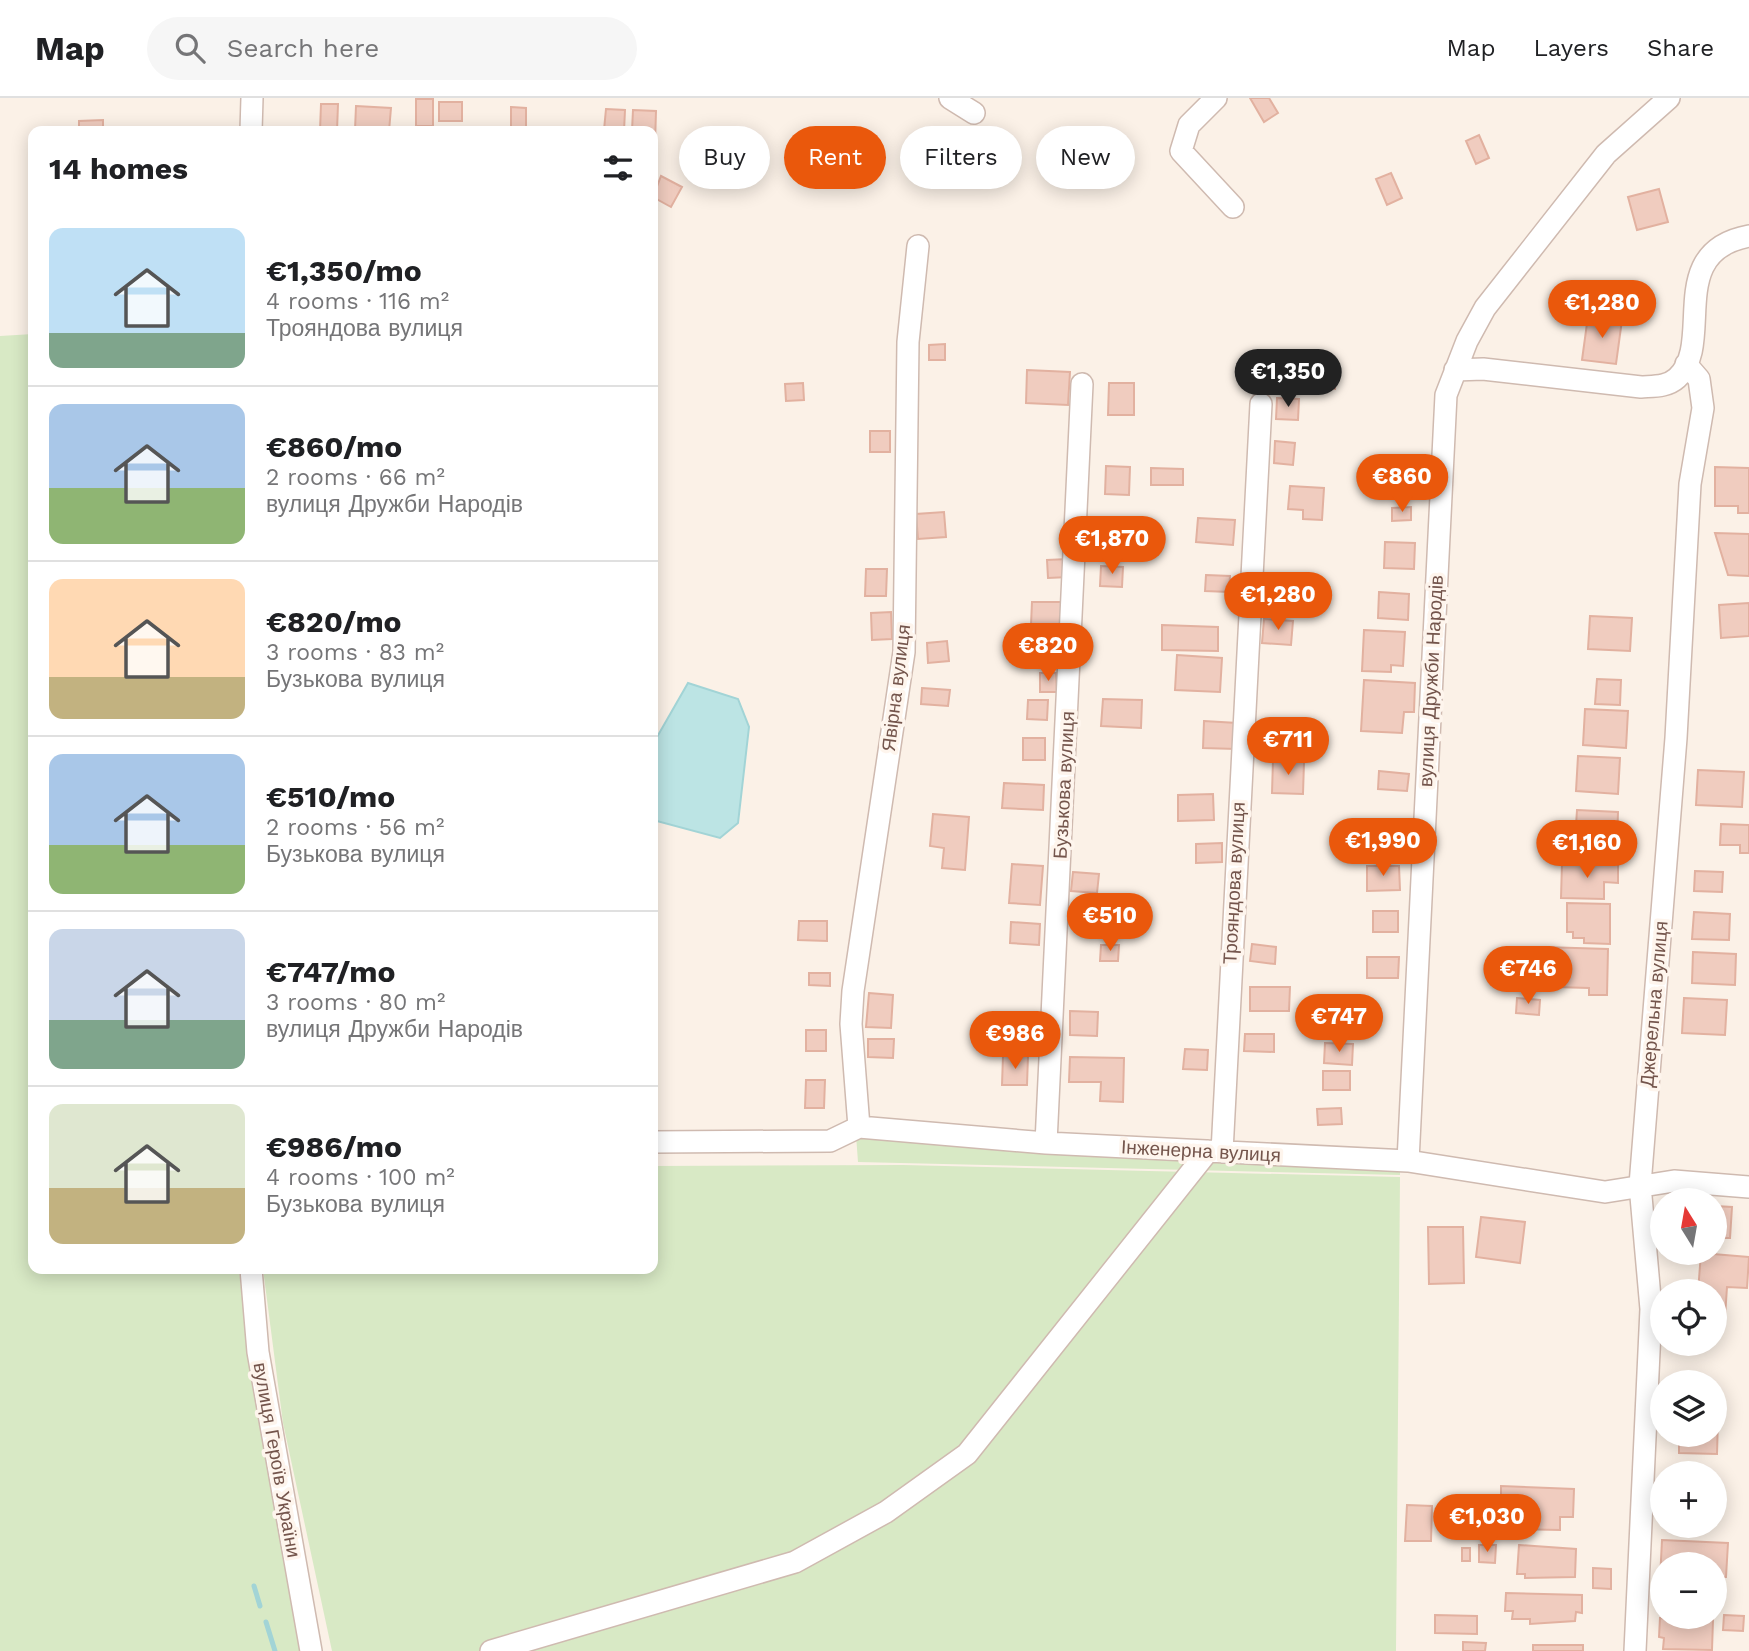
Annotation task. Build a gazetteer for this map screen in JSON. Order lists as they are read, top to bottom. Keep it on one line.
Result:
{"streets":{"street":["вулиця Дружби Народів","Явірна вулиця","Бузькова вулиця","Трояндова вулиця","Джерельна вулиця","Інженерна вулиця","вулиця Героїв України"]},"crossings":[["вулиця Дружби Народів","Інженерна вулиця"],["Явірна вулиця","Інженерна вулиця"],["Бузькова вулиця","Інженерна вулиця"],["Трояндова вулиця","Інженерна вулиця"],["Джерельна вулиця","Інженерна вулиця"]],"north":"top","page":{"header":"Map","search":"Search here","nav":["Map","Layers","Share"],"chip":["Buy","Rent","Filters","New"],"heading":"14 homes","list":[{"name":"€1,350/mo","note":"4 rooms · 116 m² · Трояндова вулиця"},{"name":"€860/mo","note":"2 rooms · 66 m² · вулиця Дружби Народів"},{"name":"€820/mo","note":"3 rooms · 83 m² · Бузькова вулиця"},{"name":"€510/mo","note":"2 rooms · 56 m² · Бузькова вулиця"},{"name":"€747/mo","note":"3 rooms · 80 m² · вулиця Дружби Народів"},{"name":"€986/mo","note":"4 rooms · 100 m² · Бузькова вулиця"}],"price":["€1,280","€1,350","€860","€1,870","€1,280","€820","€711","€1,990","€1,160","€510","€746","€747","€986","€1,030"],"map_buttons":["+","−"]}}
